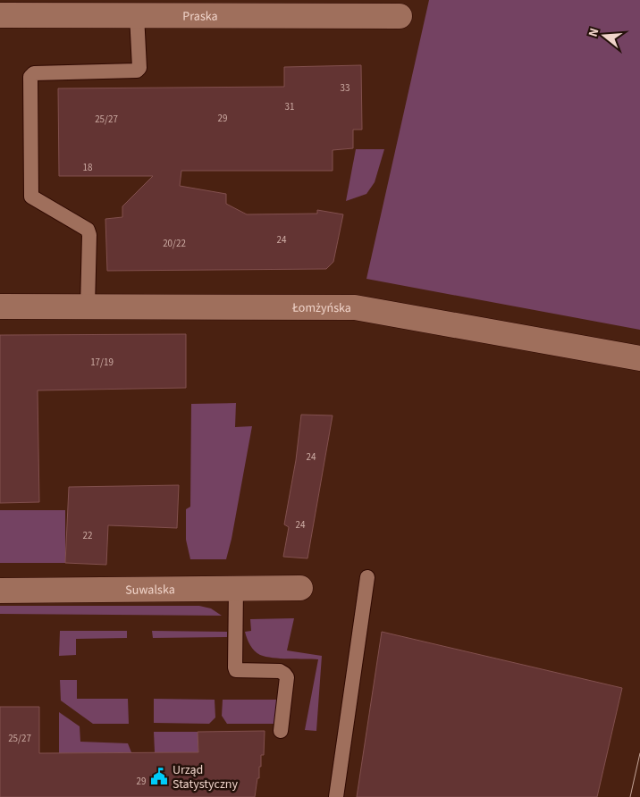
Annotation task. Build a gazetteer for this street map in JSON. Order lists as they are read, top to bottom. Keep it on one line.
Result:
{"streets":{"street":["Praska","Łomżyńska","Suwalska"]},"places":{"public building":["Urząd Statystyczny"]},"house_numbers":["33","31","29","25/27","18","24","20/22","17/19","24","24","22","25/27","29"],"north":"left"}
